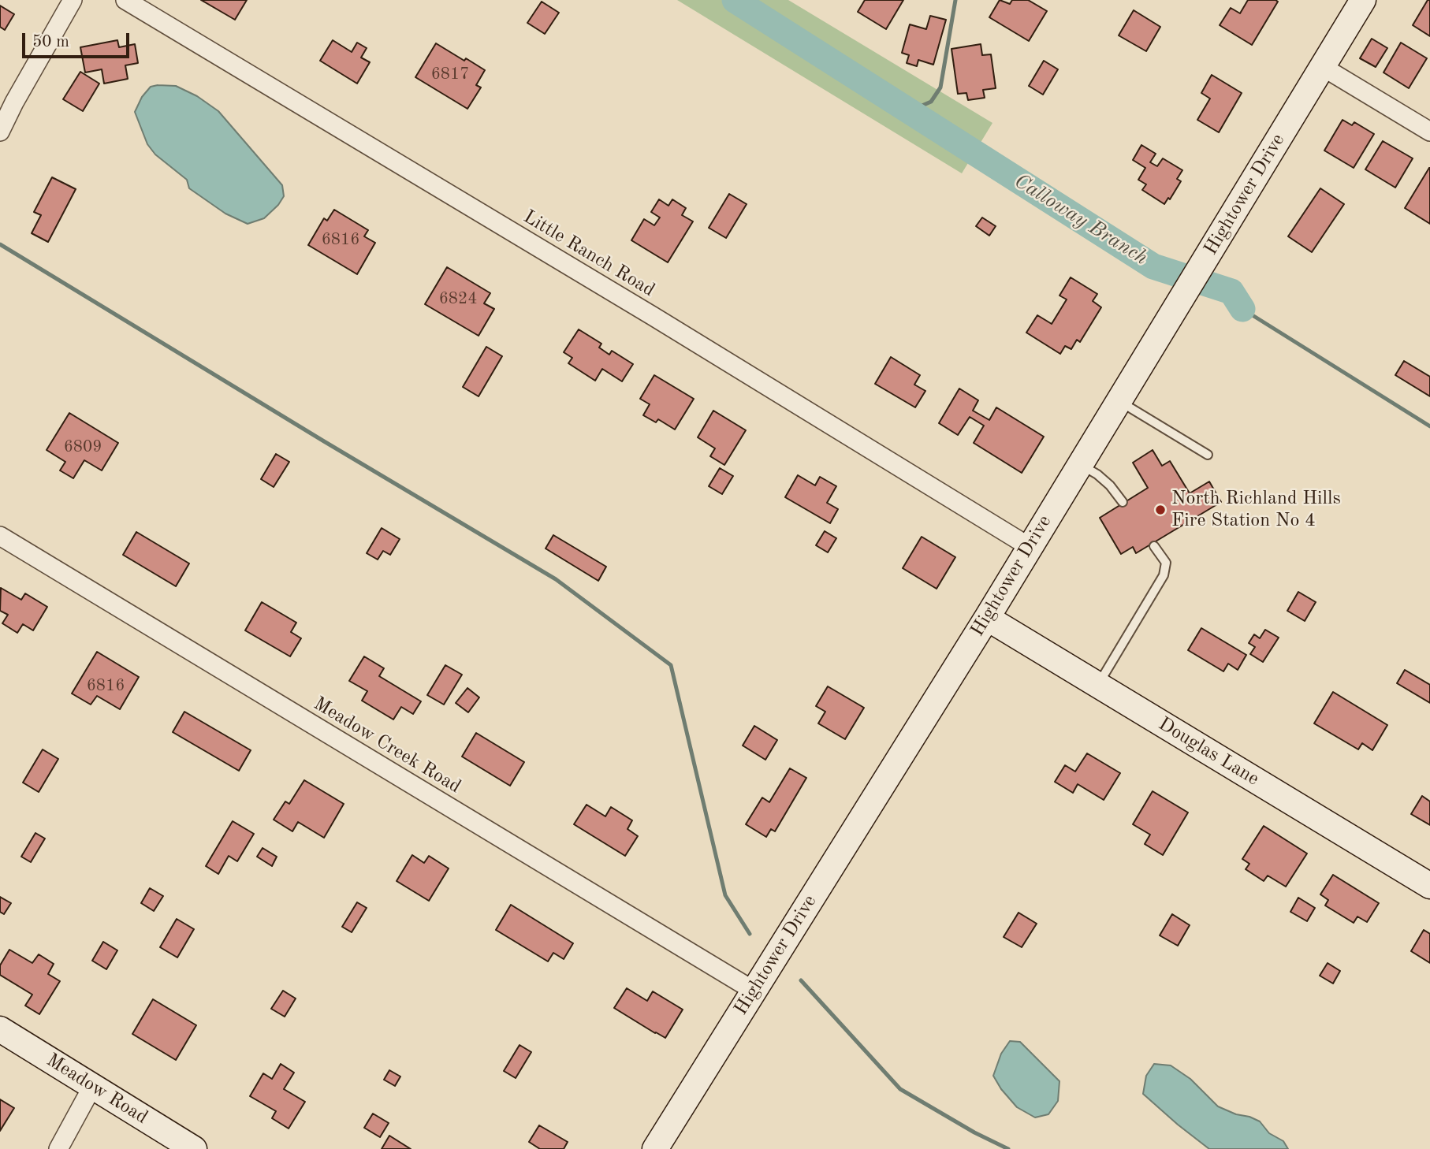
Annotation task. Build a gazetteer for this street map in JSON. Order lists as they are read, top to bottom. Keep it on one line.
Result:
{"streets":{"street":["Hightower Drive","Little Ranch Road","Meadow Creek Road","Douglas Lane","Meadow Road"]},"crossings":[["Hightower Drive","Little Ranch Road"],["Hightower Drive","Meadow Creek Road"],["Hightower Drive","Douglas Lane"]],"water":["Calloway Branch"],"places":["North Richland Hills Fire Station No 4"],"house_numbers":["6817","6816","6824","6809","6816"],"scale_bar":"50 m"}
